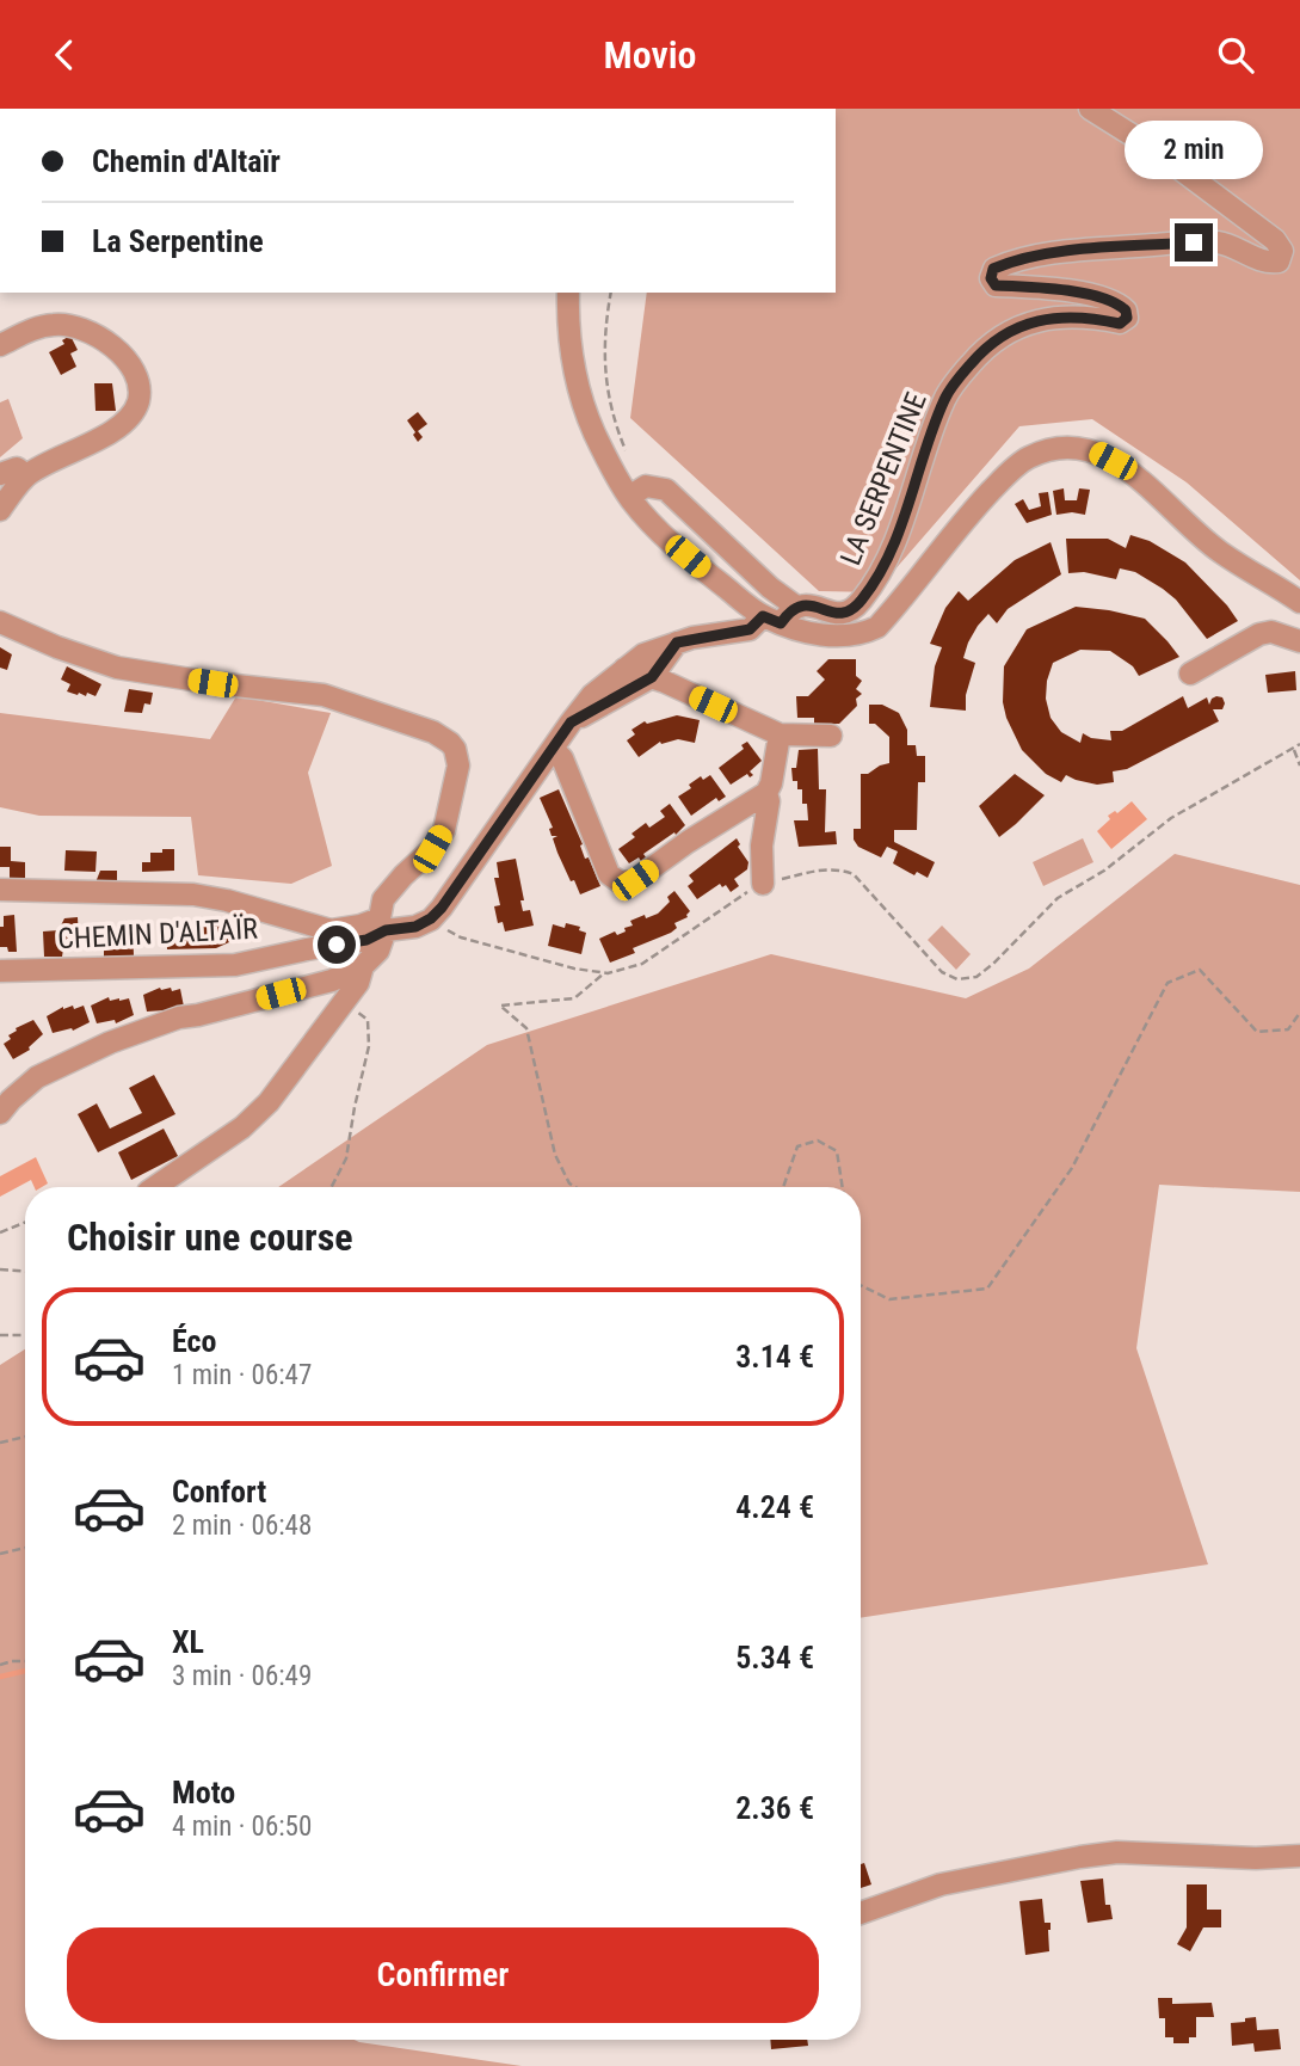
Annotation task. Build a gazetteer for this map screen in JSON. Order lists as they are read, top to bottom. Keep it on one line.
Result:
{"streets":{"street":["LA SERPENTINE","CHEMIN D'ALTAÏR"]},"page":{"header":"Movio","banner":["Chemin d'Altaïr","La Serpentine"],"bubble":"2 min","heading":"Choisir une course","list":[{"name":"Éco","note":"1 min · 06:47","value":"3.14 €"},{"name":"Confort","note":"2 min · 06:48","value":"4.24 €"},{"name":"XL","note":"3 min · 06:49","value":"5.34 €"},{"name":"Moto","note":"4 min · 06:50","value":"2.36 €"}],"buttons":"Confirmer"}}
